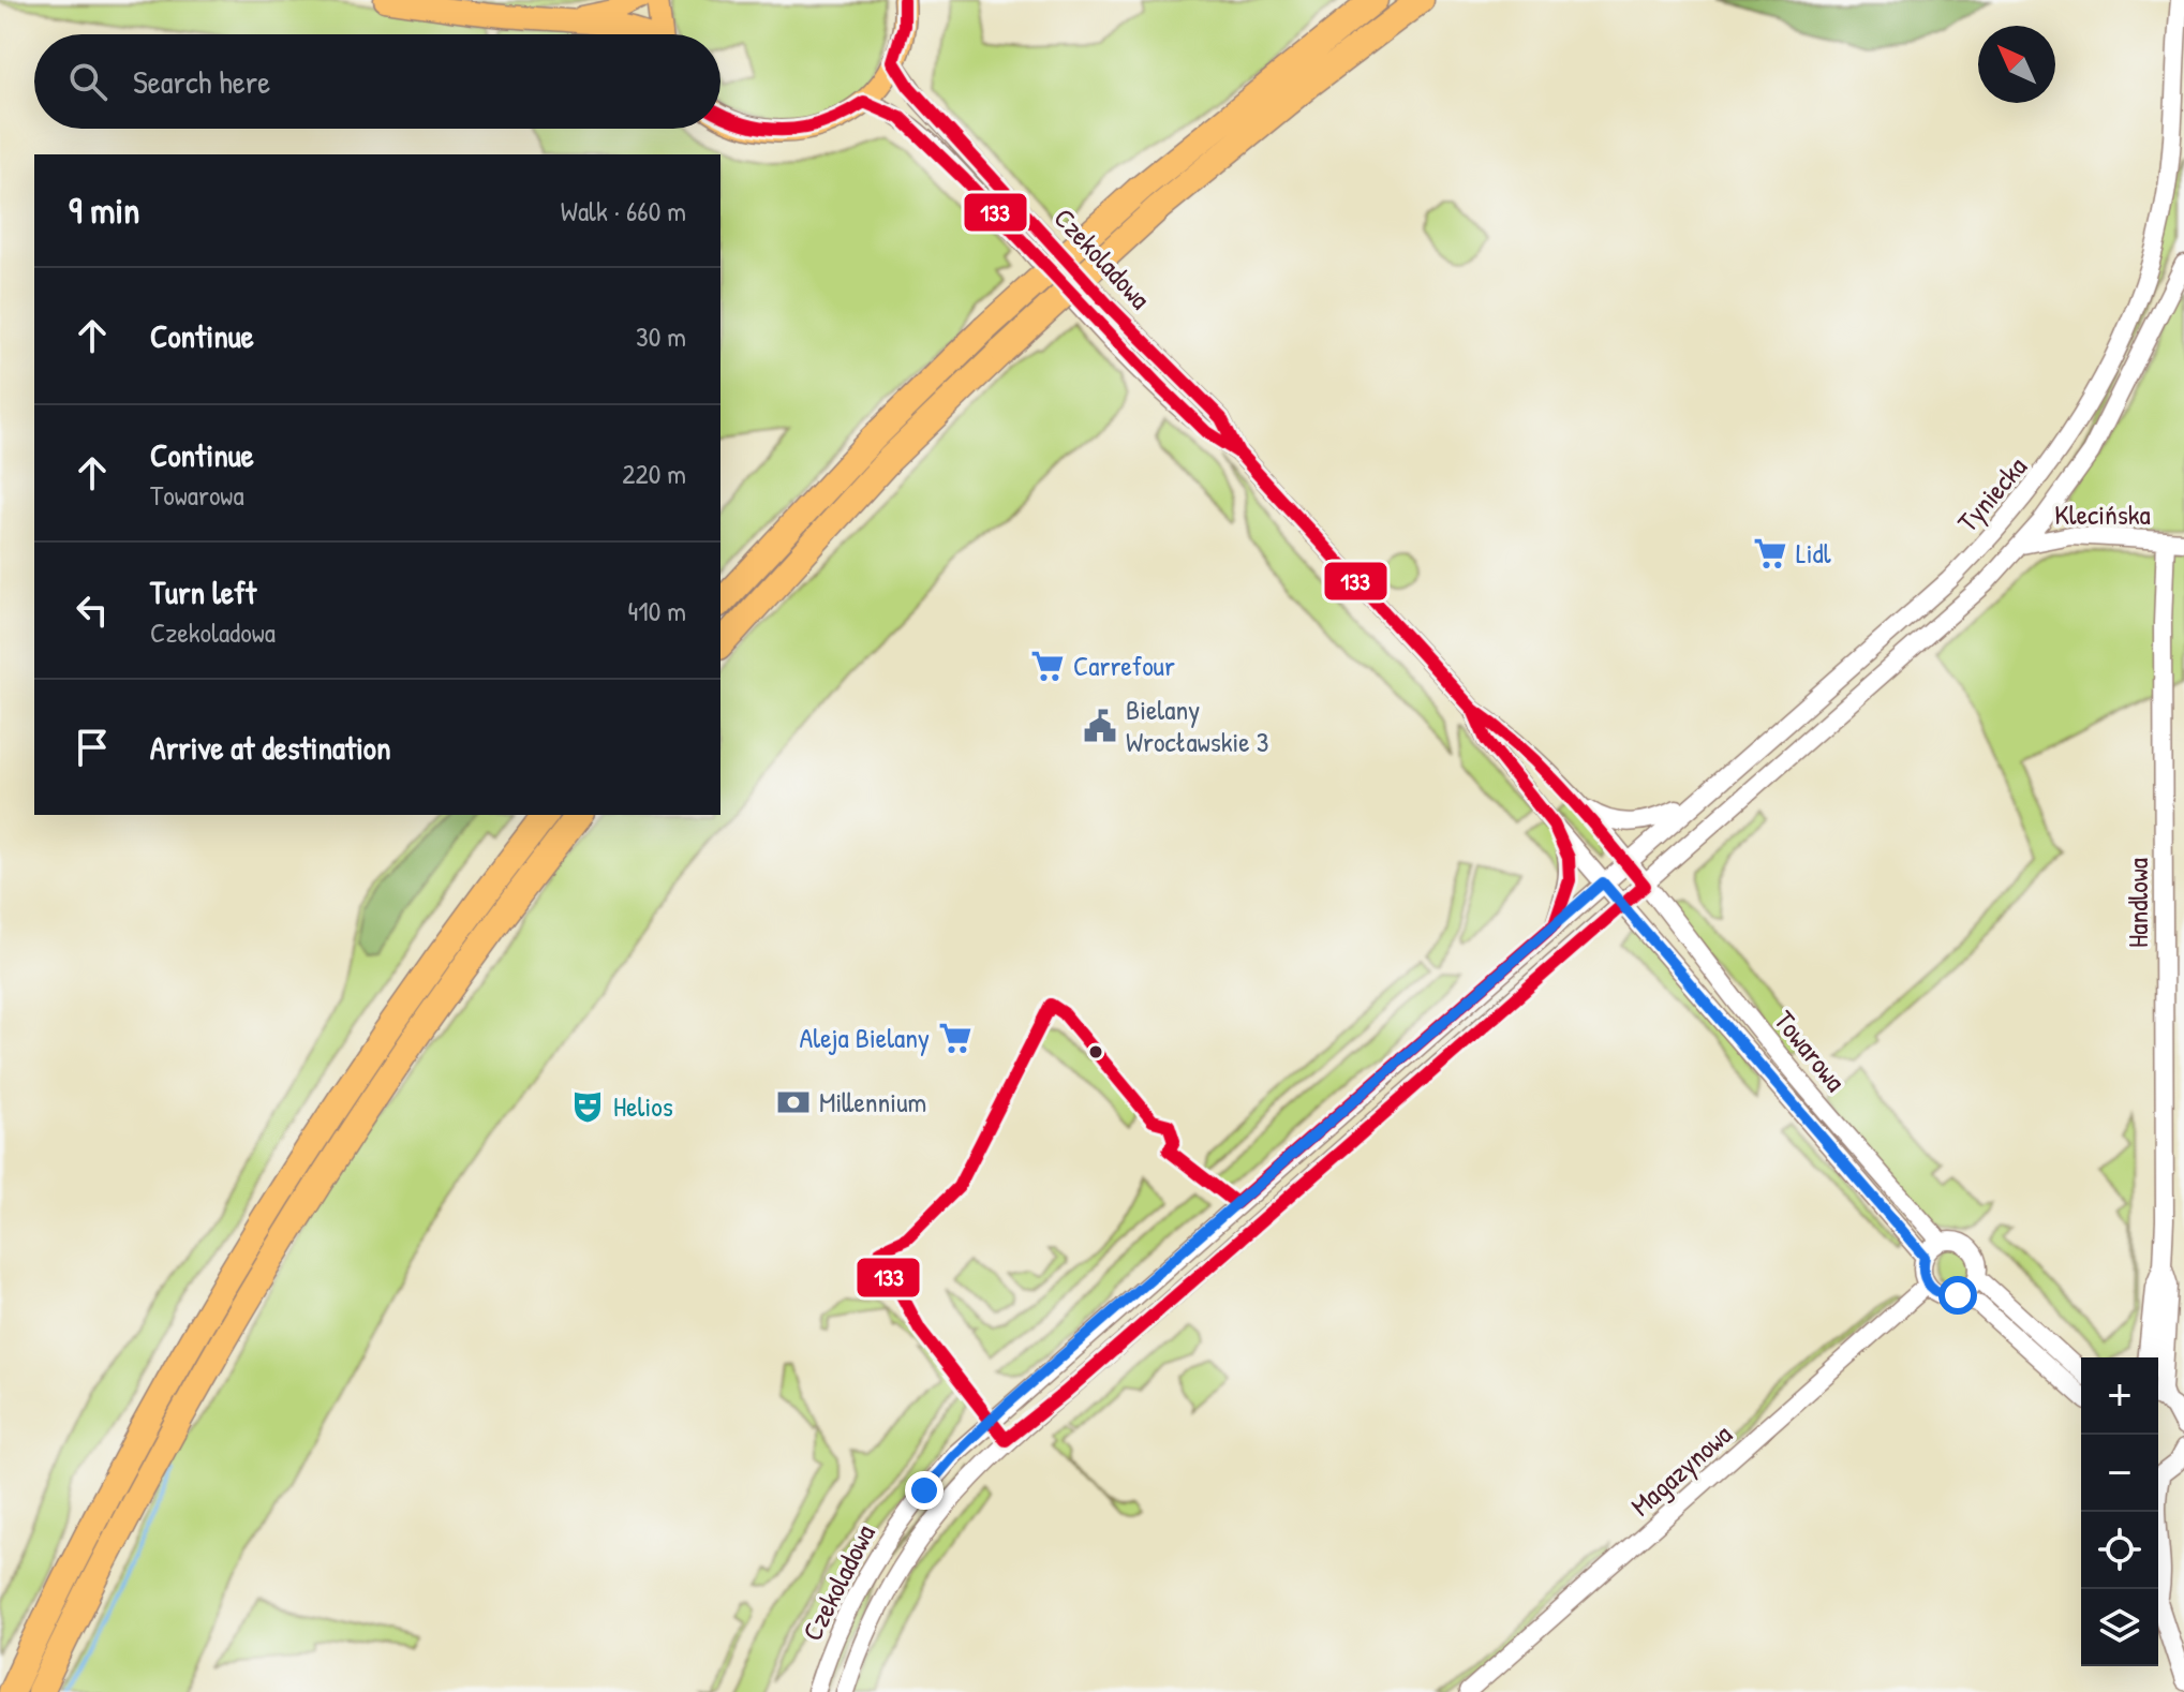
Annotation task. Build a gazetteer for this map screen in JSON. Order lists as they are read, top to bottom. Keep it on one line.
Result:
{"streets":{"street":["Czekoladowa","Tyniecka","Klecińska","Handlowa","Towarowa","Magazynowa"]},"crossings":[["Czekoladowa","Tyniecka"],["Czekoladowa","Towarowa"],["Tyniecka","Klecińska"],["Tyniecka","Towarowa"],["Klecińska","Handlowa"],["Towarowa","Magazynowa"]],"places":{"supermarket":["Lidl","Carrefour","Aleja Bielany"],"public building":["Bielany Wrocławskie 3"],"bank":["Millennium"],"theatre":["Helios"]},"lines":["transit line 133"],"north":"top left","page":{"search":"Search here","heading":["9 min","Walk · 660 m"],"list":[["Continue","30 m"],["Continue","Towarowa","220 m"],["Turn left","Czekoladowa","410 m"],"Arrive at destination"],"map_buttons":["+","−"]}}
